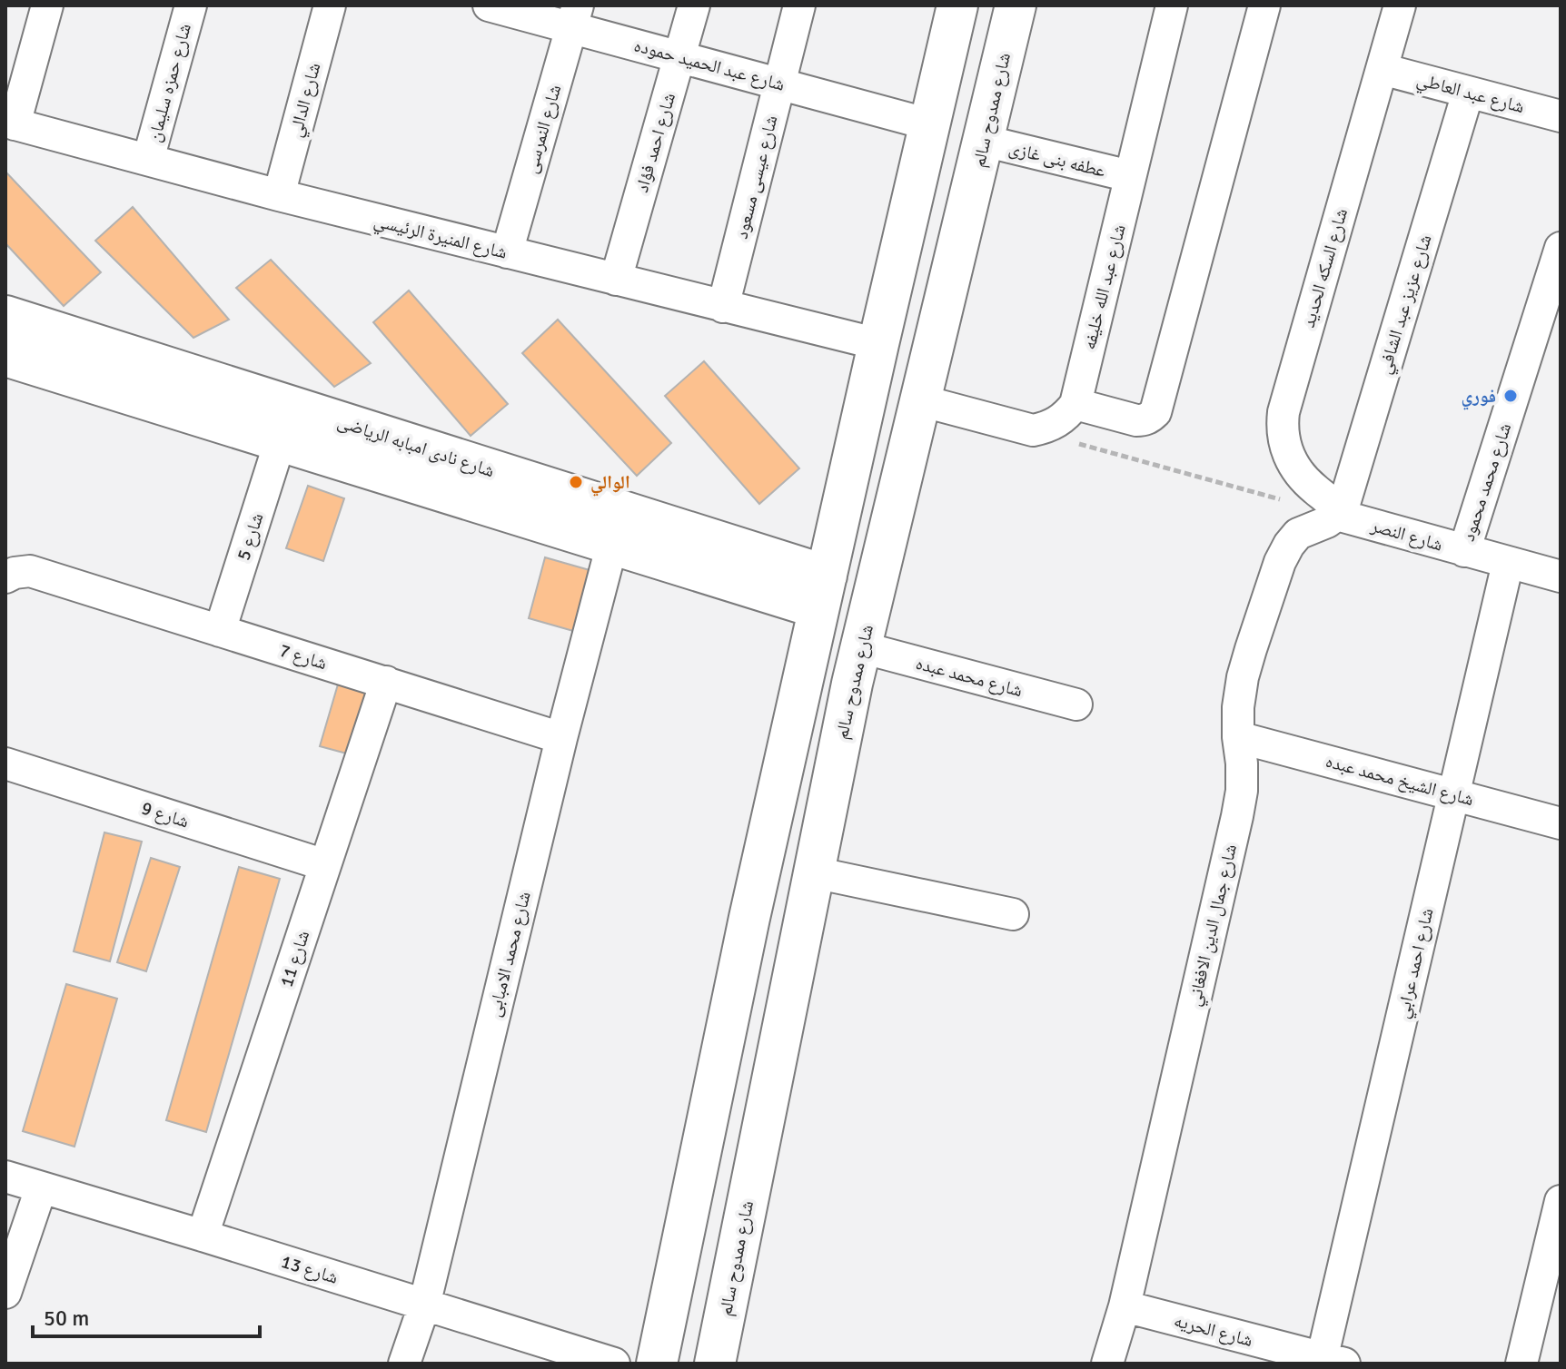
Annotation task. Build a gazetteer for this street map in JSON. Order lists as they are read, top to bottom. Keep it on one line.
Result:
{"streets":{"main road":["شارع ممدوح سالم","شارع نادى امبابه الرياضى"],"street":["شارع عبد الحميد حموده","شارع حمزه سليمان","شارع عبد العاطي","شارع الدالي","شارع النمرسى","شارع احمد فؤاد","عطفه بنى غازى","شارع عيسى مسعود","شارع المنيرة الرئيسي","شارع السكه الحديد","شارع عبد الله خليفه","شارع عزيز عبد الشافي","شارع محمد محمود","شارع النصر","شارع 5","شارع 7","شارع محمد عبده","شارع الشيخ محمد عبده","شارع 9","شارع جمال الدين الافغاني","شارع محمد الامبابى","شارع 11","شارع احمد عرابي","شارع 13","شارع الحريه"]},"crossings":[["شارع عبد الحميد حموده","شارع النمرسى"],["شارع عبد الحميد حموده","شارع احمد فؤاد"],["شارع عبد الحميد حموده","شارع عيسى مسعود"],["شارع حمزه سليمان","شارع المنيرة الرئيسي"],["شارع عبد العاطي","شارع السكه الحديد"],["شارع عبد العاطي","شارع عزيز عبد الشافي"],["شارع الدالي","شارع المنيرة الرئيسي"],["شارع ممدوح سالم","عطفه بنى غازى"],["شارع ممدوح سالم","شارع محمد عبده"],["شارع النمرسى","شارع المنيرة الرئيسي"],["شارع احمد فؤاد","شارع المنيرة الرئيسي"],["عطفه بنى غازى","شارع عبد الله خليفه"],["شارع عيسى مسعود","شارع المنيرة الرئيسي"],["شارع السكه الحديد","شارع عزيز عبد الشافي"],["شارع السكه الحديد","شارع النصر"],["شارع السكه الحديد","شارع جمال الدين الافغاني"],["شارع عزيز عبد الشافي","شارع النصر"],["شارع عزيز عبد الشافي","شارع جمال الدين الافغاني"],["شارع نادى امبابه الرياضى","شارع 5"],["شارع نادى امبابه الرياضى","شارع محمد الامبابى"],["شارع محمد محمود","شارع النصر"],["شارع النصر","شارع جمال الدين الافغاني"],["شارع النصر","شارع احمد عرابي"],["شارع 5","شارع 7"],["شارع 7","شارع محمد الامبابى"],["شارع 7","شارع 11"],["شارع الشيخ محمد عبده","شارع جمال الدين الافغاني"],["شارع الشيخ محمد عبده","شارع احمد عرابي"],["شارع 9","شارع 11"],["شارع جمال الدين الافغاني","شارع الحريه"],["شارع محمد الامبابى","شارع 13"],["شارع 11","شارع 13"],["شارع احمد عرابي","شارع الحريه"]],"places":["فوري","الوالي"],"scale_bar":"50 m"}
